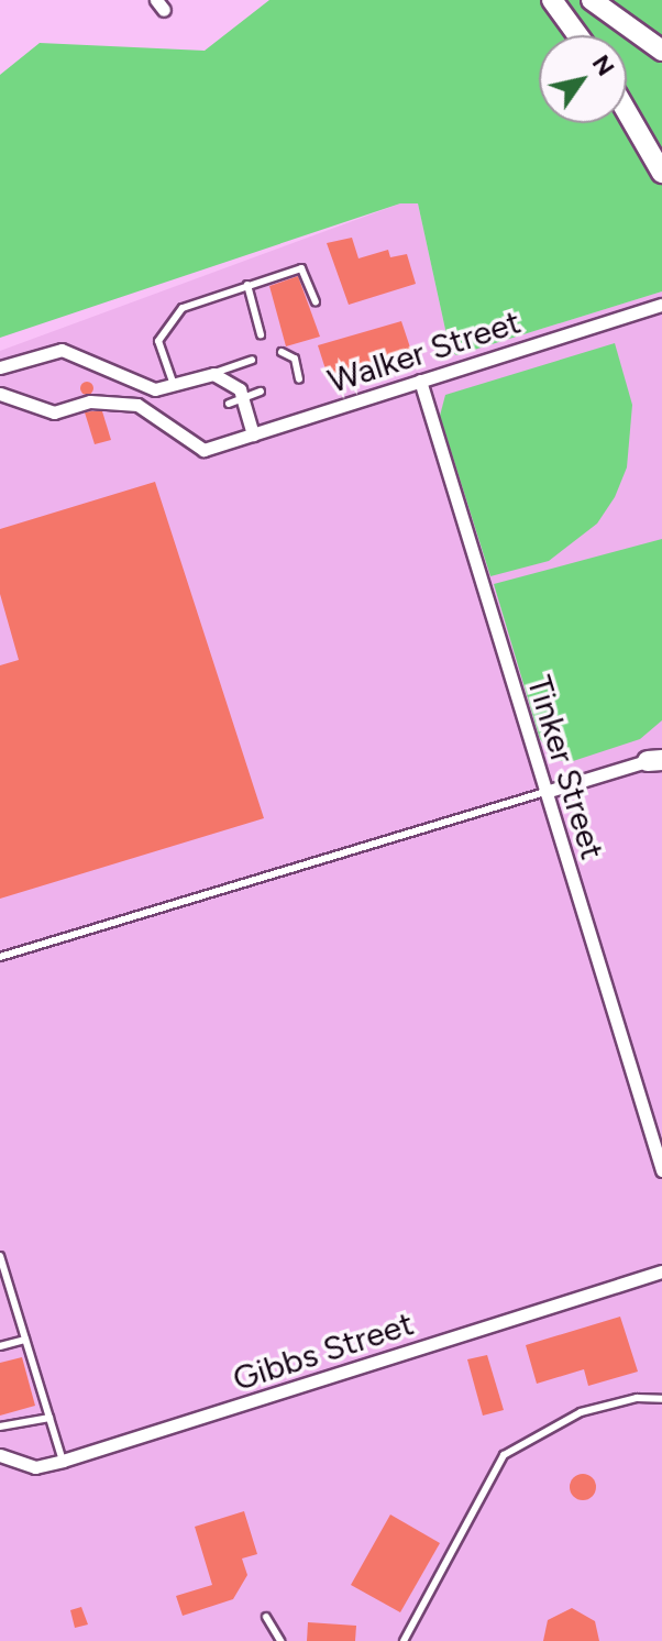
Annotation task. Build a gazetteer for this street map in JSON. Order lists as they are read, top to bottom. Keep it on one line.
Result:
{"streets":{"street":["Walker Street","Tinker Street","Gibbs Street"]},"crossings":[["Walker Street","Tinker Street"]],"north":"top right"}
